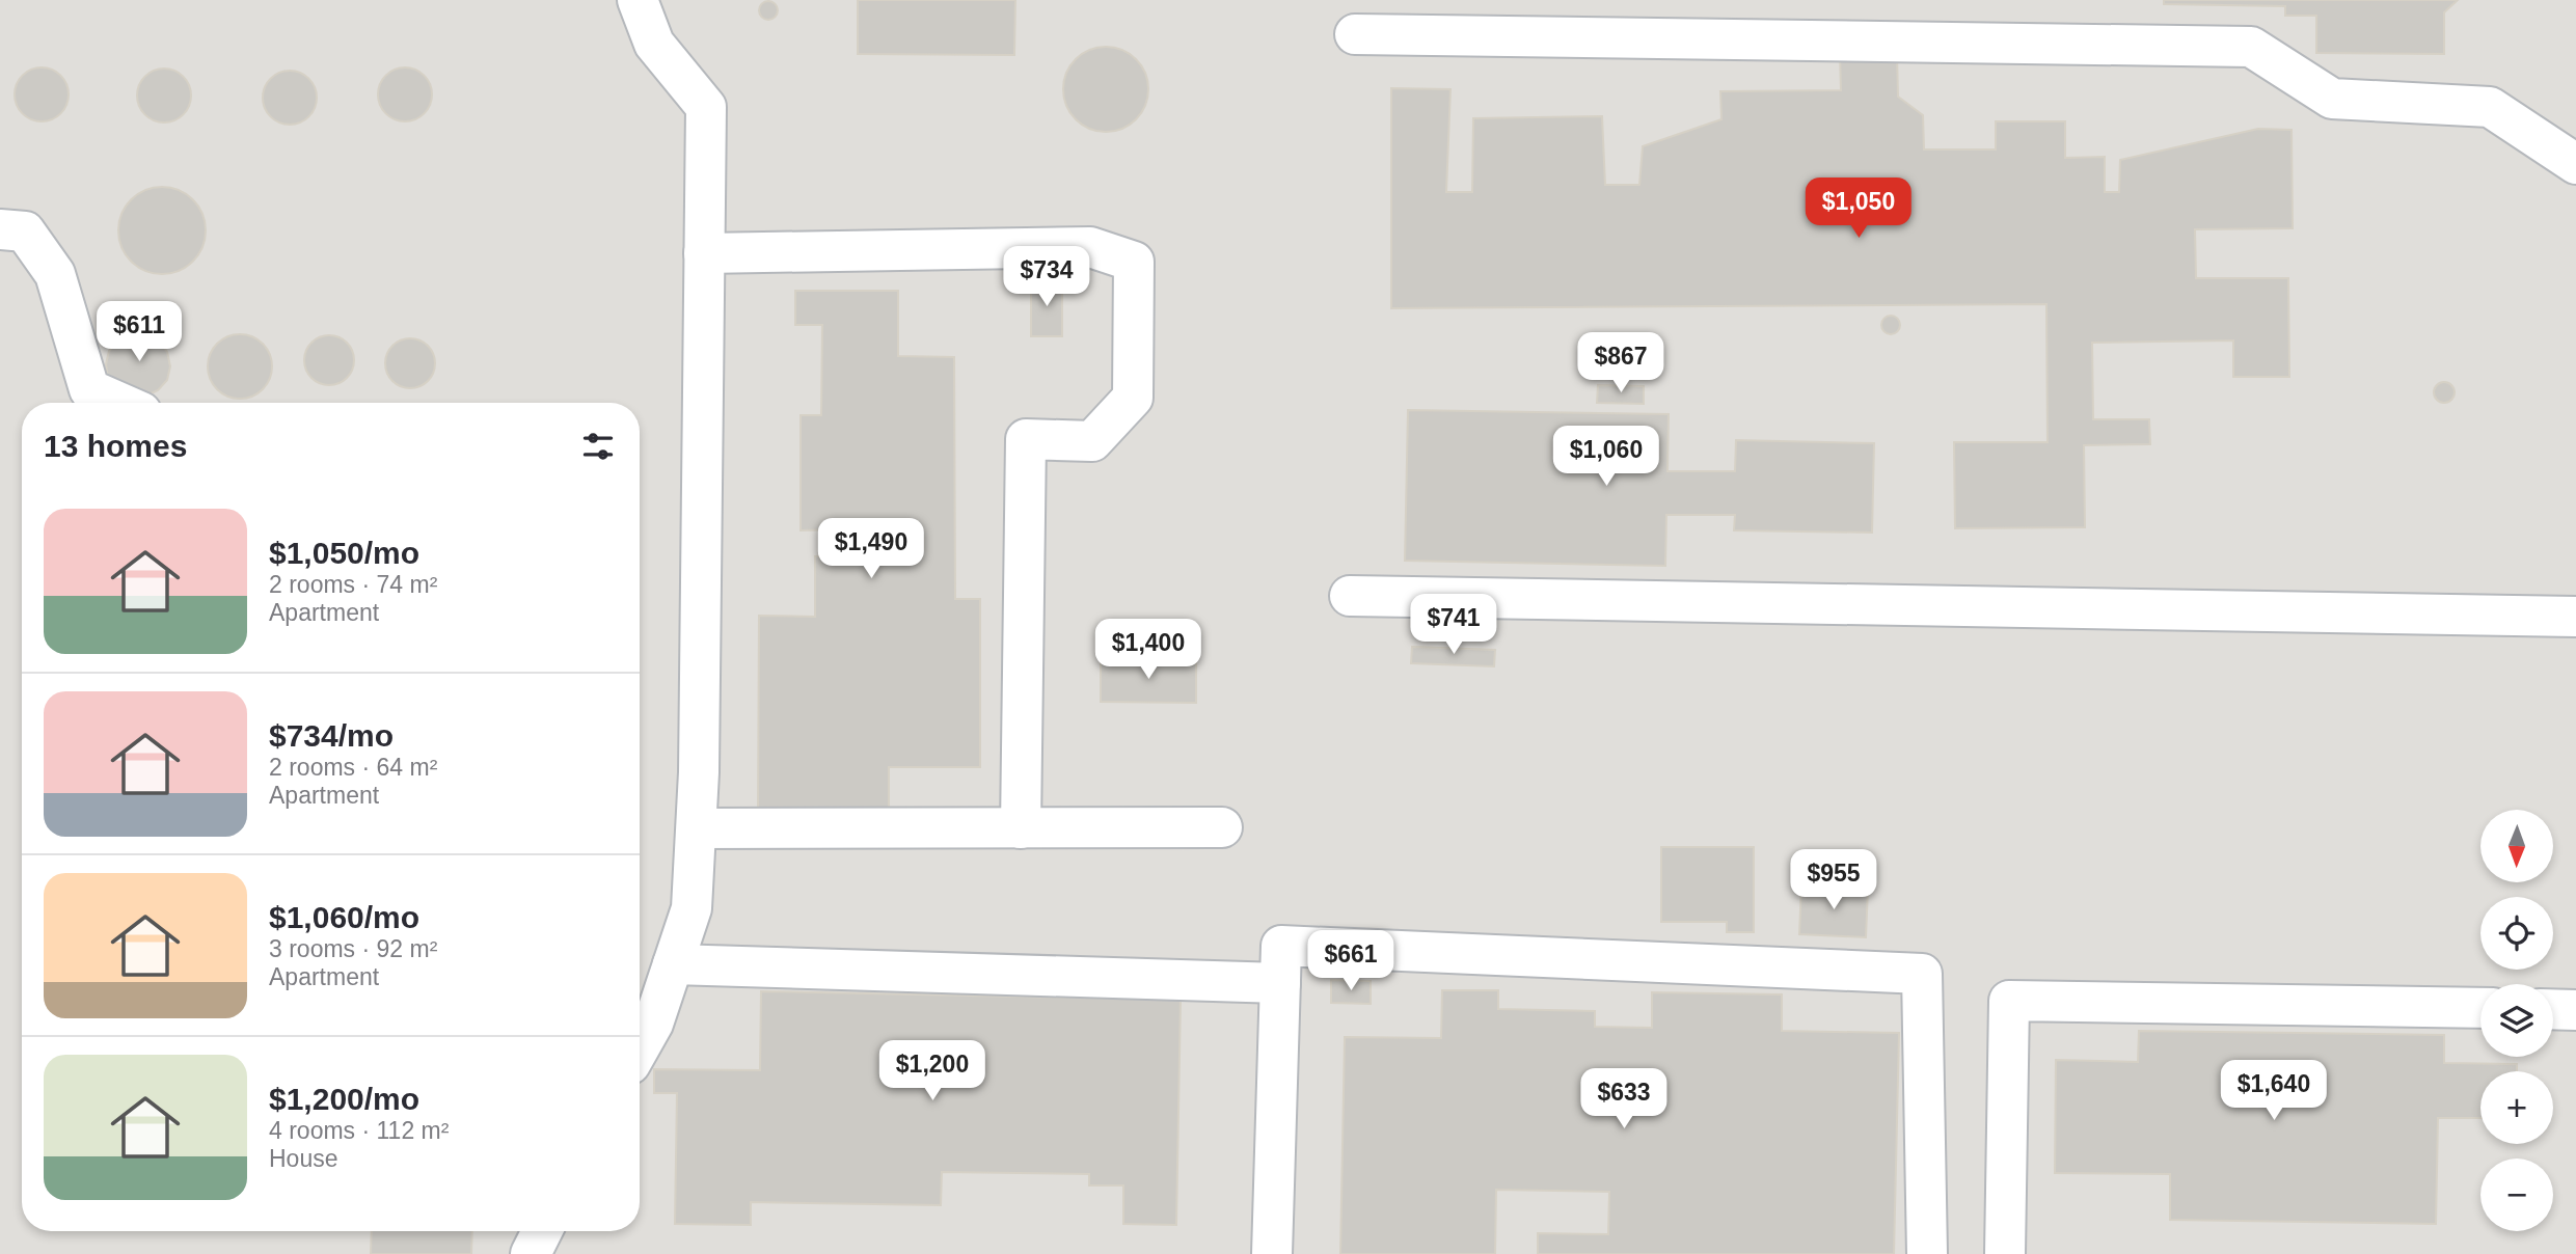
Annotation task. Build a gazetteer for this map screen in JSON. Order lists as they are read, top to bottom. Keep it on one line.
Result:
{"north":"bottom","page":{"price":["$1,050","$734","$611","$867","$1,060","$1,490","$741","$1,400","$955","$661","$1,200","$1,640","$633"],"heading":"13 homes","list":[{"name":"$1,050/mo","note":"2 rooms · 74 m² · Apartment"},{"name":"$734/mo","note":"2 rooms · 64 m² · Apartment"},{"name":"$1,060/mo","note":"3 rooms · 92 m² · Apartment"},{"name":"$1,200/mo","note":"4 rooms · 112 m² · House"}],"map_buttons":["+","−"]}}
